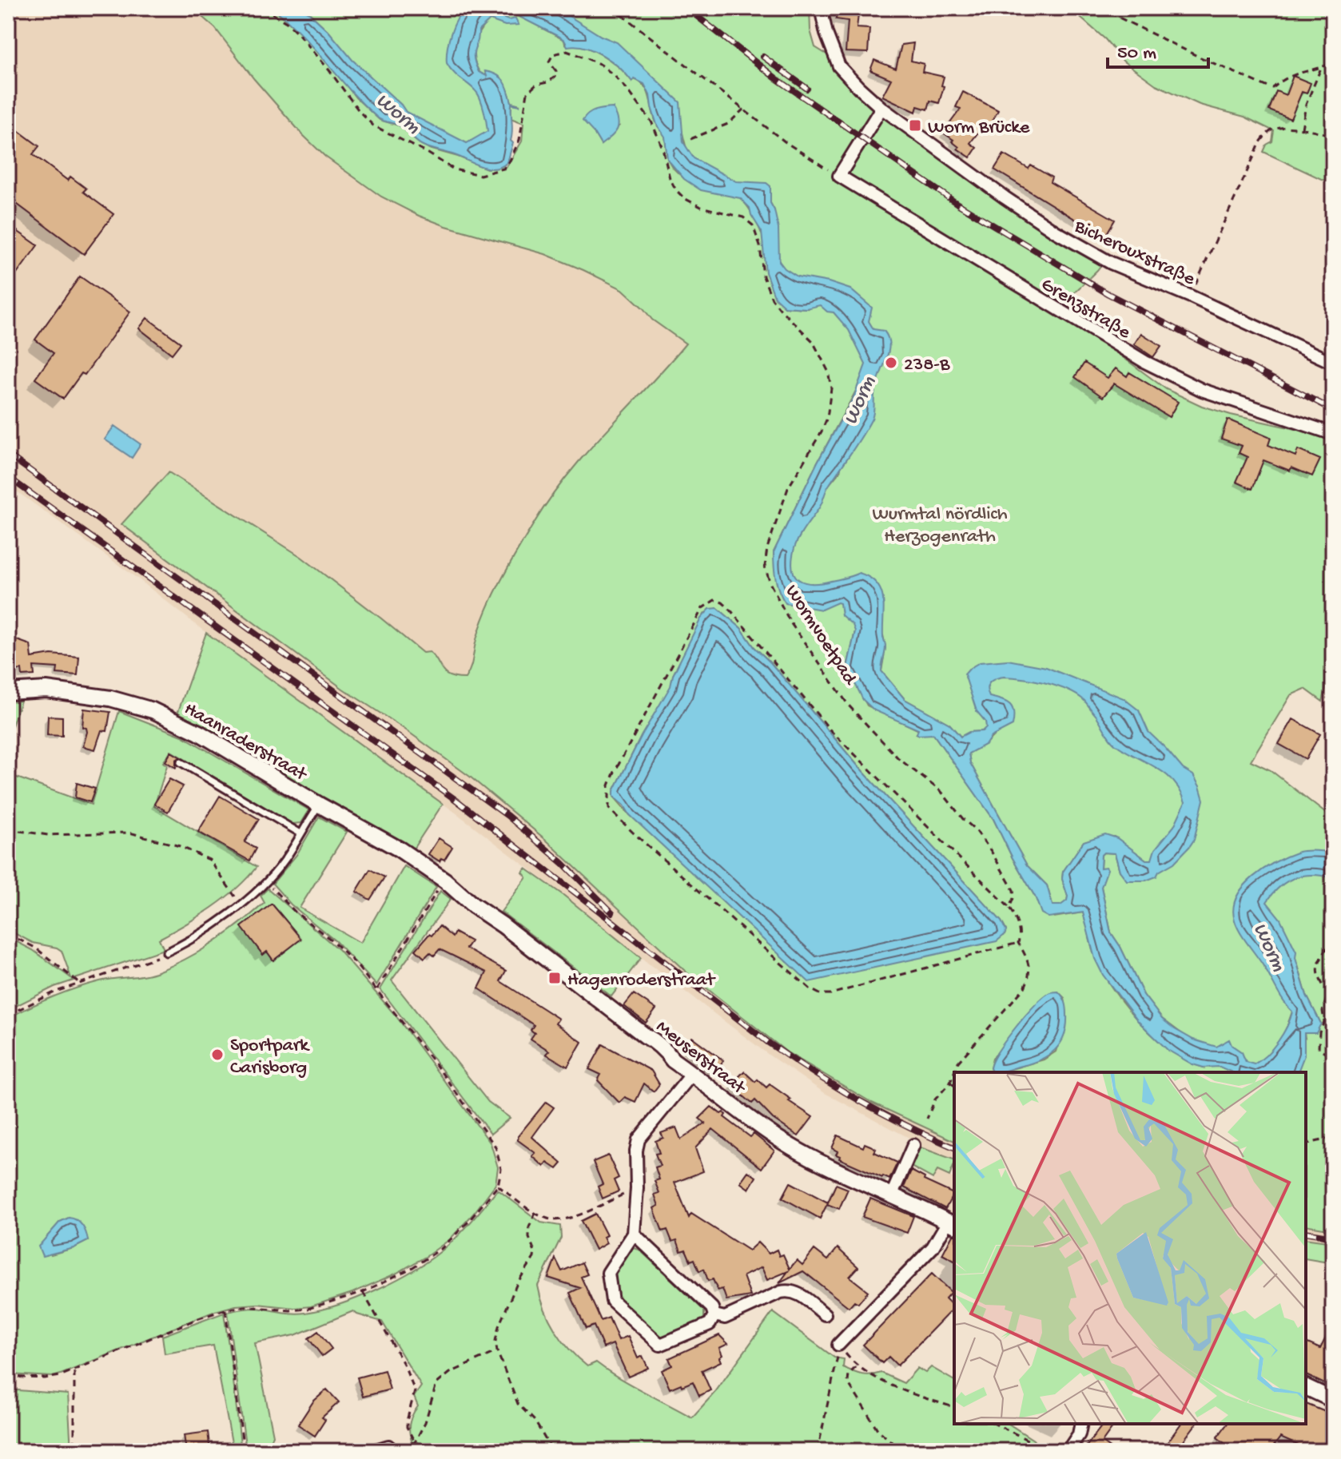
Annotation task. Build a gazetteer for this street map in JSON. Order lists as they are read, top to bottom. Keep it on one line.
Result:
{"streets":{"street":["Bicherouxstraße","Grenzstraße","Haanraderstraat","Meuserstraat"],"path":["Wormvoetpad"]},"crossings":[["Haanraderstraat","Meuserstraat"]],"water":["Worm"],"parks":["Wurmtal nördlich Herzogenrath"],"places":{"transit":["Worm Brücke","Hagenroderstraat"],"other":["238-B","Sportpark Carisborg"]},"scale_bar":"50 m"}
